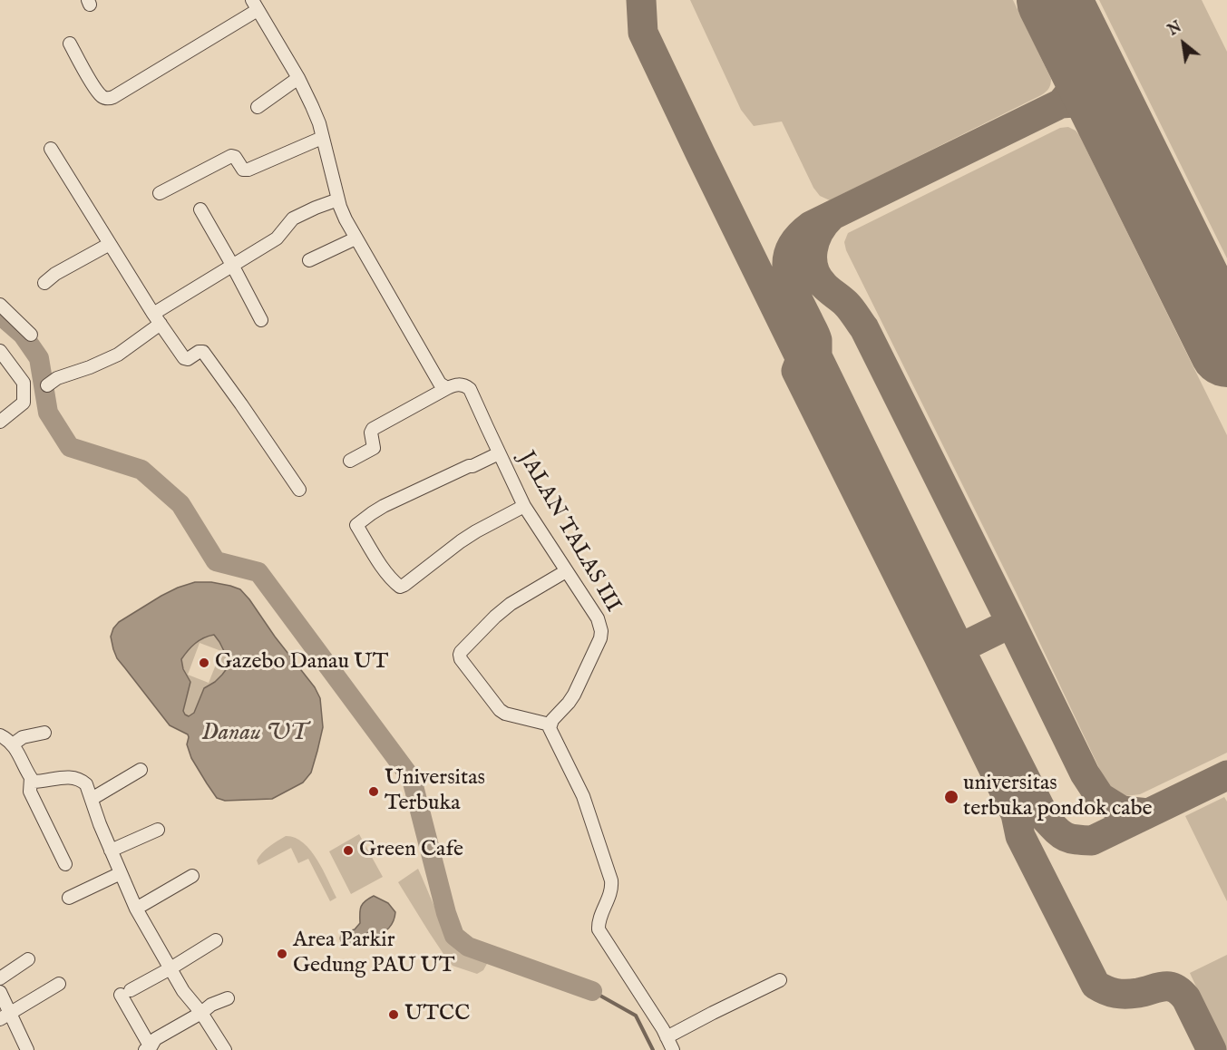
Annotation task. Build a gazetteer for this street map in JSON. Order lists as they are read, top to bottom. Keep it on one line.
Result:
{"streets":{"street":["JALAN TALAS III"]},"water":["Danau UT"],"places":["Gazebo Danau UT","Universitas Terbuka","universitas terbuka pondok cabe","Green Cafe","Area Parkir Gedung PAU UT","UTCC"],"north":"top left"}
